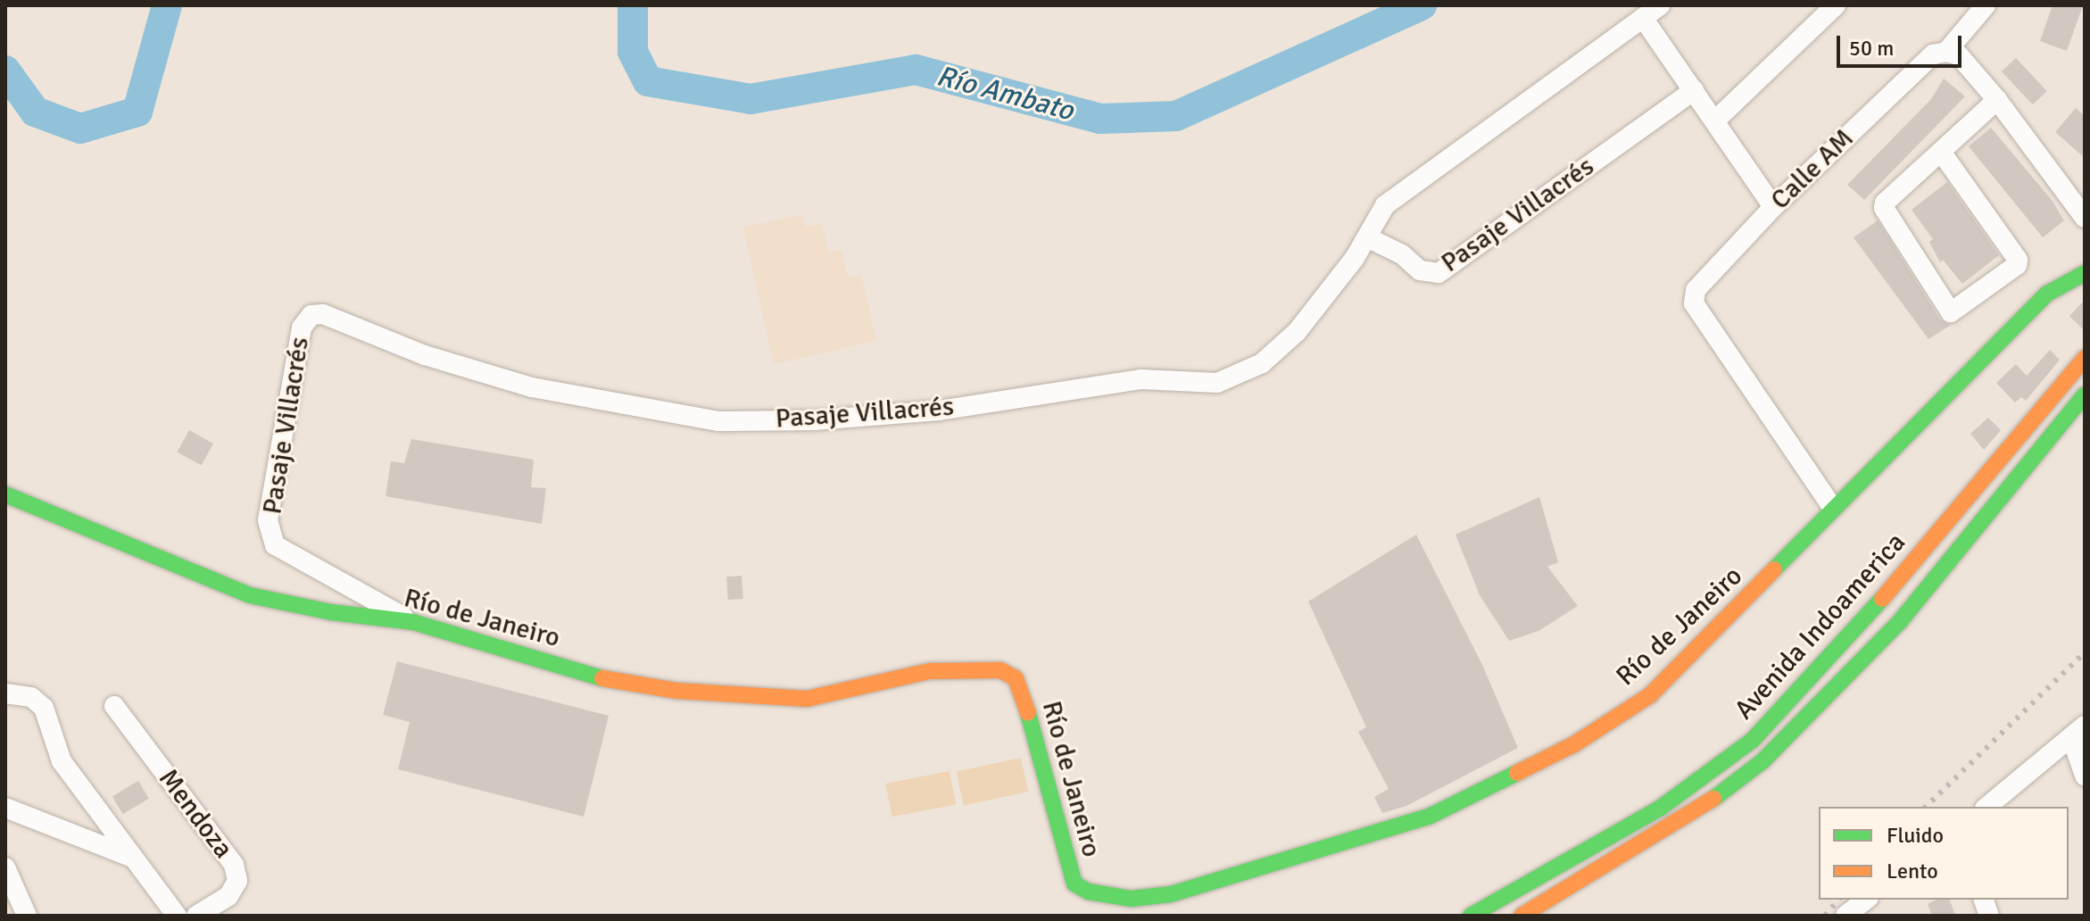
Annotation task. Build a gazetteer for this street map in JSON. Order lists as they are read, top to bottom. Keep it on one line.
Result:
{"streets":{"street":["Calle AM","Pasaje Villacrés","Río de Janeiro","Avenida Indoamerica","Mendoza"]},"crossings":[["Calle AM","Río de Janeiro"],["Pasaje Villacrés","Río de Janeiro"]],"water":["Río Ambato"],"legend":["Fluido","Lento"],"scale_bar":"50 m"}
